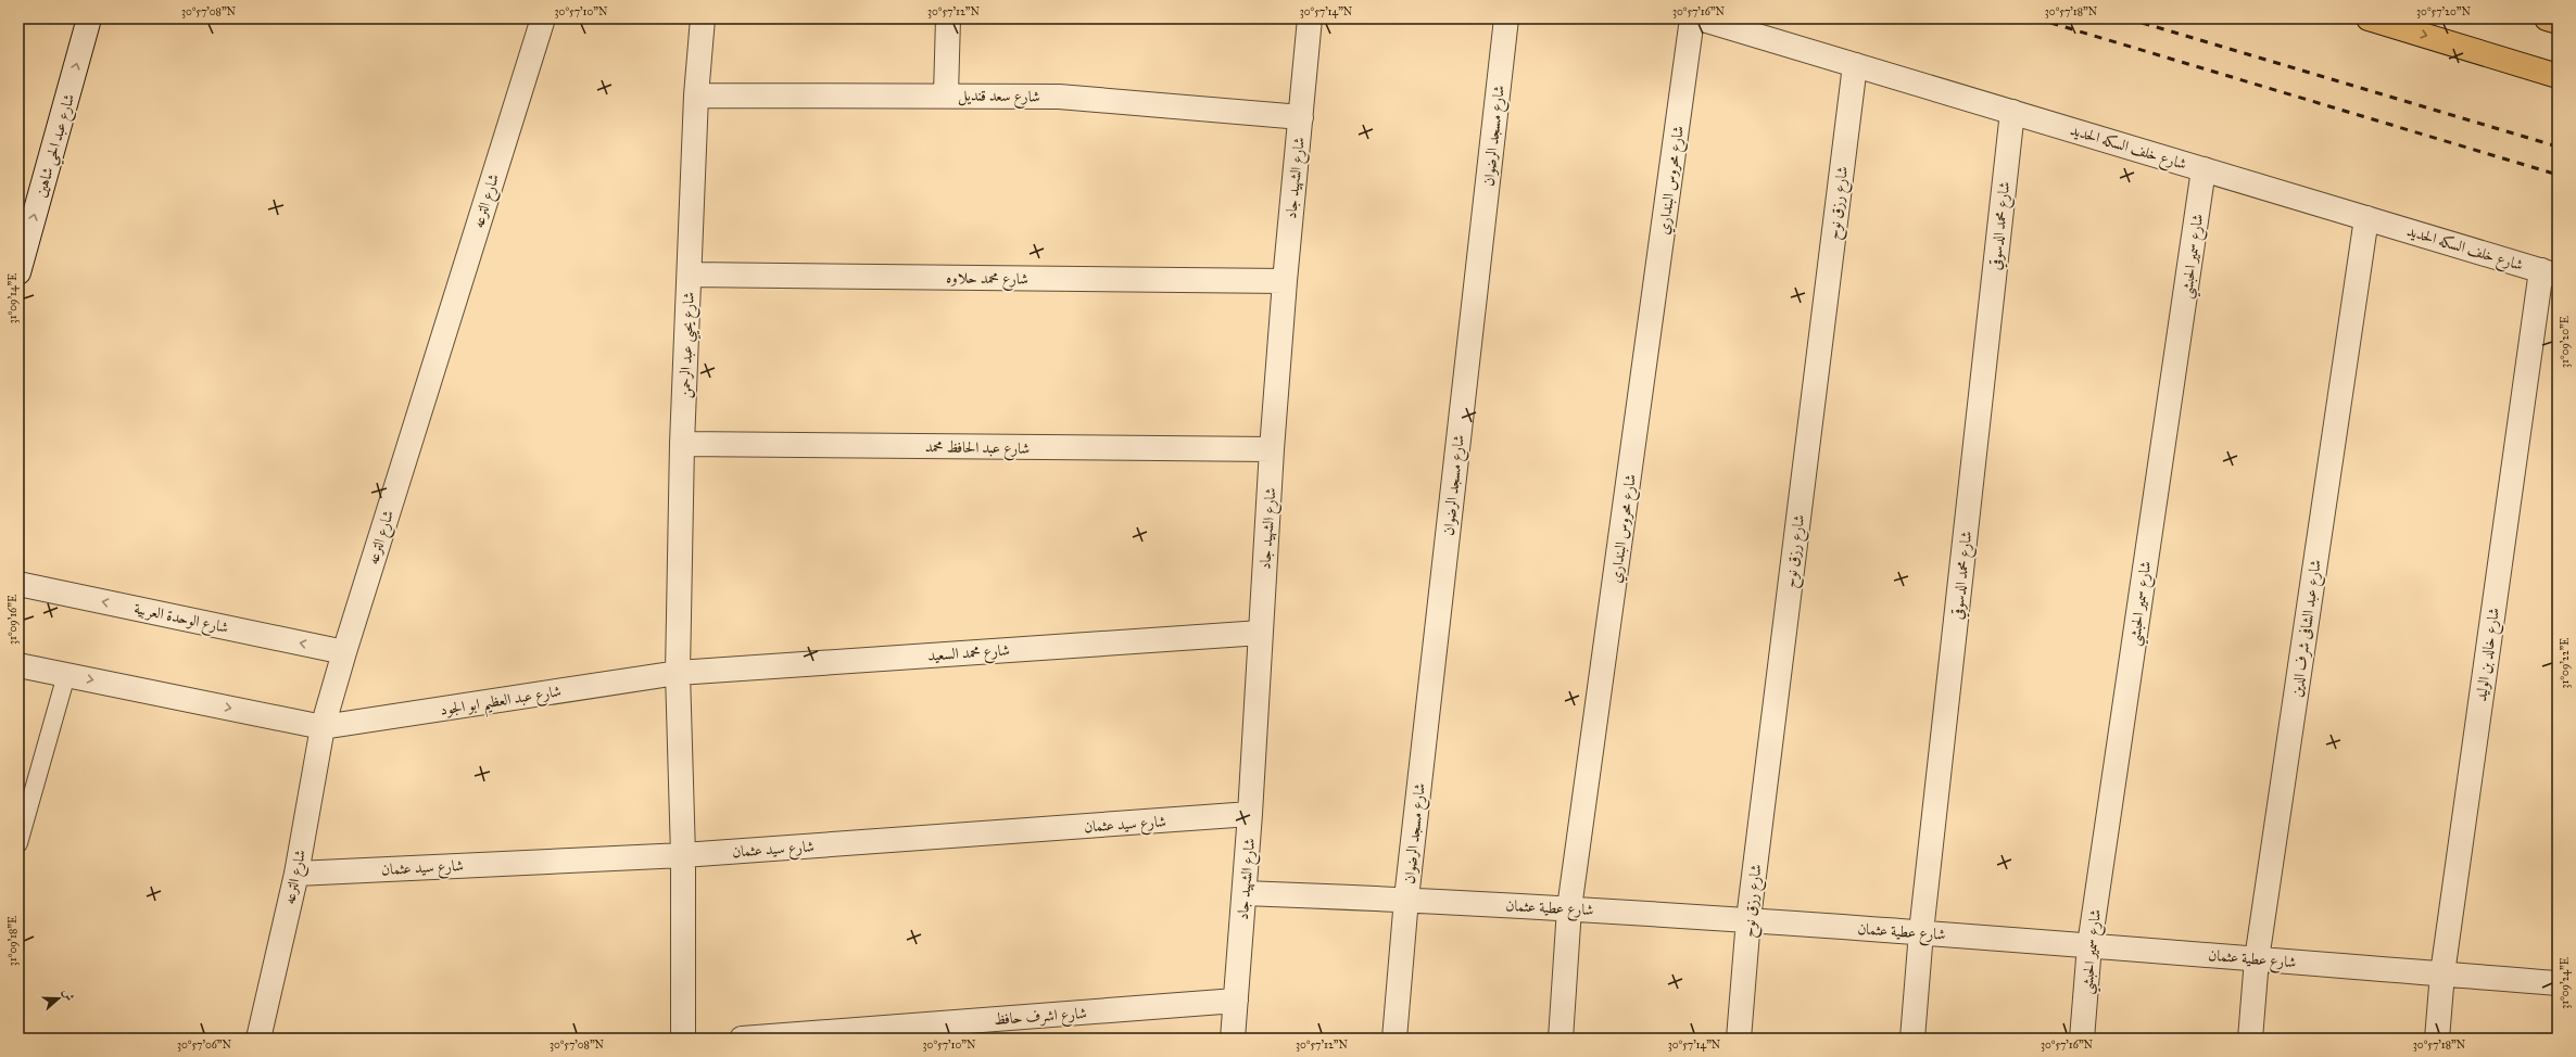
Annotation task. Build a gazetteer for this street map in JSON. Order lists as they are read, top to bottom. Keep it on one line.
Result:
{"streets":{"street":["شارع سعد قنديل","شارع مسجد الرضوان","شارع عبد الحي شاهين","شارع خلف السكه الحديد","شارع الشهيد جاد","شارع محروس البنداري","شارع الترعه","شارع رزق نوح","شارع محمد الدسوقي","شارع سمير الحبشي","شارع محمد حلاوه","شارع يحيي عبد الرحمن","شارع عبد الحافظ محمد","شارع الوحدة العربية","شارع عبد الشافى شرف الدين","شارع محمد السعيد","شارع خالد بن الوليد","شارع عبد العظيم ابو الجود","شارع سيد عثمان","شارع عطية عثمان","شارع اشرف حافظ"]},"crossings":[["شارع سعد قنديل","شارع الشهيد جاد"],["شارع سعد قنديل","شارع يحيي عبد الرحمن"],["شارع مسجد الرضوان","شارع عطية عثمان"],["شارع خلف السكه الحديد","شارع رزق نوح"],["شارع خلف السكه الحديد","شارع محمد الدسوقي"],["شارع خلف السكه الحديد","شارع سمير الحبشي"],["شارع خلف السكه الحديد","شارع عبد الشافى شرف الدين"],["شارع خلف السكه الحديد","شارع خالد بن الوليد"],["شارع الشهيد جاد","شارع محمد حلاوه"],["شارع الشهيد جاد","شارع عبد الحافظ محمد"],["شارع الشهيد جاد","شارع محمد السعيد"],["شارع الشهيد جاد","شارع سيد عثمان"],["شارع الشهيد جاد","شارع عطية عثمان"],["شارع الشهيد جاد","شارع اشرف حافظ"],["شارع محروس البنداري","شارع عطية عثمان"],["شارع الترعه","شارع الوحدة العربية"],["شارع الترعه","شارع عبد العظيم ابو الجود"],["شارع الترعه","شارع سيد عثمان"],["شارع رزق نوح","شارع عطية عثمان"],["شارع محمد الدسوقي","شارع عطية عثمان"],["شارع سمير الحبشي","شارع عطية عثمان"],["شارع محمد حلاوه","شارع يحيي عبد الرحمن"],["شارع يحيي عبد الرحمن","شارع عبد الحافظ محمد"],["شارع يحيي عبد الرحمن","شارع محمد السعيد"],["شارع يحيي عبد الرحمن","شارع عبد العظيم ابو الجود"],["شارع يحيي عبد الرحمن","شارع سيد عثمان"],["شارع عبد الشافى شرف الدين","شارع عطية عثمان"],["شارع محمد السعيد","شارع عبد العظيم ابو الجود"],["شارع خالد بن الوليد","شارع عطية عثمان"]],"one_way":["شارع عبد الحي شاهين"],"north":"right","coordinates":["30°57'08\"N","30°57'10\"N","30°57'12\"N","30°57'14\"N","30°57'16\"N","30°57'18\"N","30°57'20\"N","31°09'14\"E","31°09'20\"E","31°09'16\"E","31°09'22\"E","31°09'18\"E","31°09'24\"E","30°57'06\"N"]}
